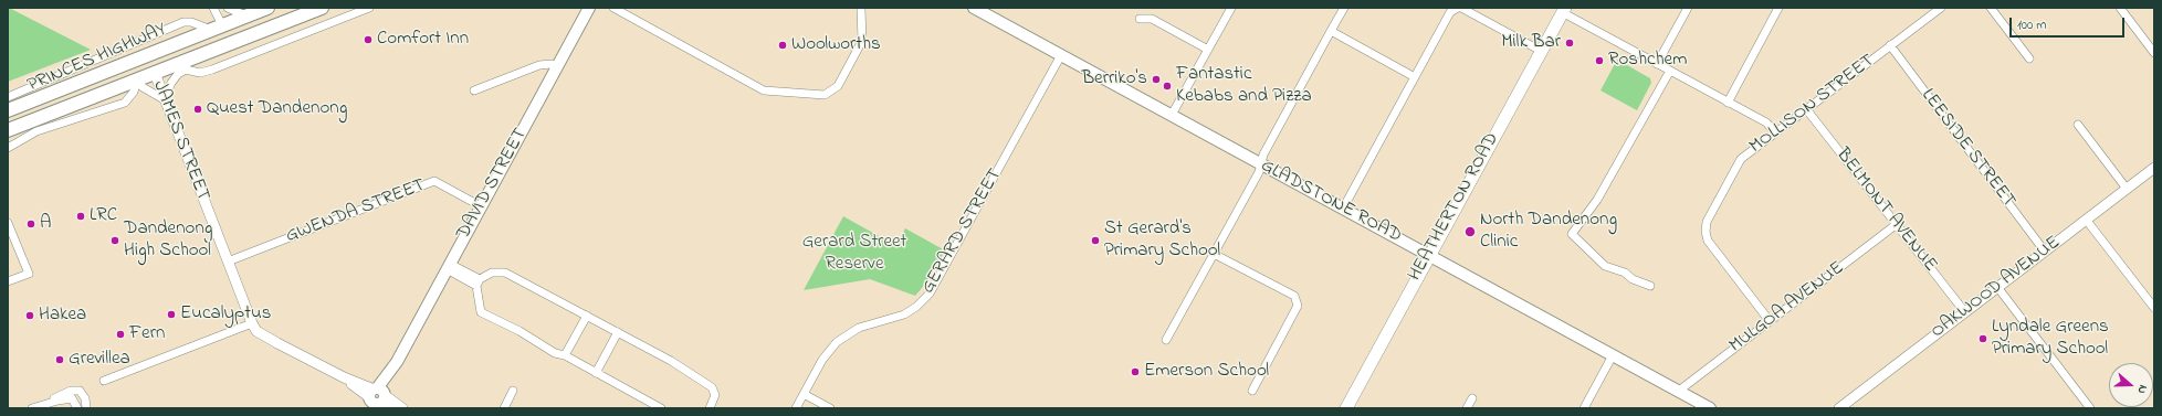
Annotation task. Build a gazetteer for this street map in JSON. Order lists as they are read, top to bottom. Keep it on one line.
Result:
{"streets":{"highway":["PRINCES HIGHWAY","JAMES STREET"],"main road":["DAVID STREET","GLADSTONE ROAD","HEATHERTON ROAD"],"street":["MOLLISON STREET","LEESIDE STREET","BELMONT AVENUE","GWENDA STREET","GERARD STREET","OAKWOOD AVENUE","MULGOA AVENUE"]},"crossings":[["PRINCES HIGHWAY","JAMES STREET"],["MOLLISON STREET","LEESIDE STREET"],["MOLLISON STREET","BELMONT AVENUE"],["MOLLISON STREET","MULGOA AVENUE"],["JAMES STREET","DAVID STREET"],["JAMES STREET","GWENDA STREET"],["LEESIDE STREET","OAKWOOD AVENUE"],["DAVID STREET","GWENDA STREET"],["GLADSTONE ROAD","HEATHERTON ROAD"],["GLADSTONE ROAD","GERARD STREET"],["GLADSTONE ROAD","MULGOA AVENUE"],["BELMONT AVENUE","OAKWOOD AVENUE"],["BELMONT AVENUE","MULGOA AVENUE"]],"parks":["Gerard Street Reserve"],"places":["Comfort Inn","Milk Bar","Woolworths","Roshchem","Berriko's","Fantastic Kebabs and Pizza","Quest Dandenong","LRC","A","North Dandenong Clinic","Dandenong High School","St Gerard's Primary School","Eucalyptus","Hakea","Fern","Lyndale Greens Primary School","Grevillea","Emerson School"],"scale_bar":"100 m","north":"right"}
